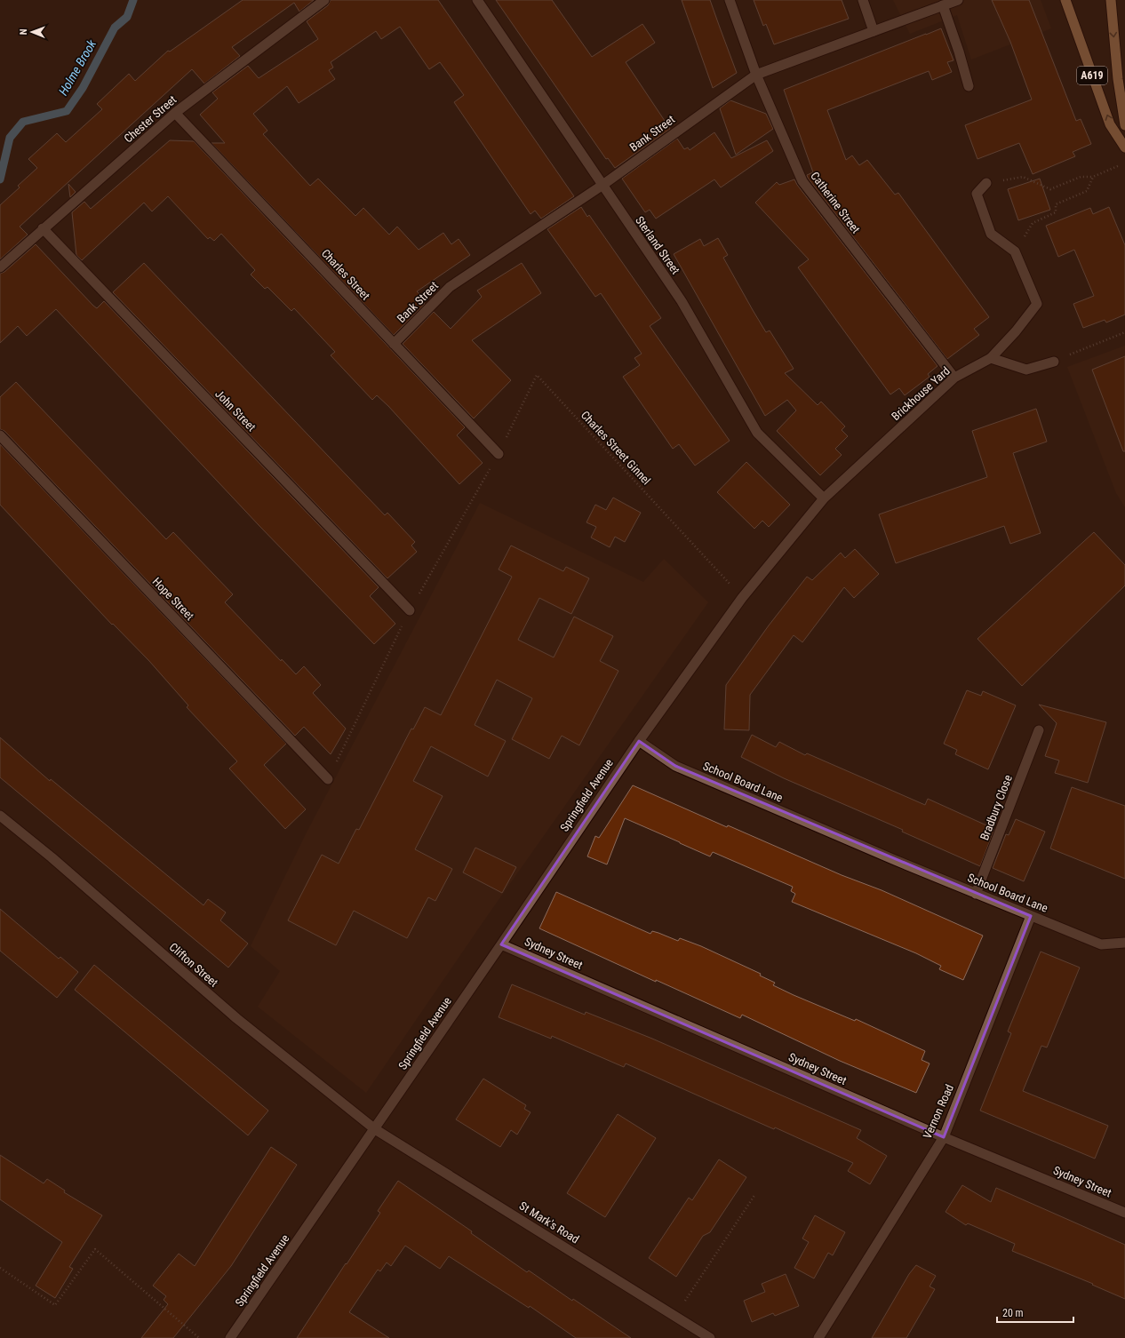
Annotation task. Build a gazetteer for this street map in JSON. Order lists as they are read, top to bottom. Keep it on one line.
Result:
{"streets":{"highway":["A619"],"street":["Chester Street","Bank Street","Catherine Street","Sterland Street","Charles Street","Brickhouse Yard","John Street","Hope Street","School Board Lane","Springfield Avenue","Bradbury Close","Sydney Street","Clifton Street","Vernon Road","St Mark's Road"],"path":["Charles Street Ginnel"]},"crossings":[["Chester Street","Charles Street"],["Chester Street","John Street"],["Bank Street","Catherine Street"],["Bank Street","Sterland Street"],["Bank Street","Charles Street"],["Catherine Street","Brickhouse Yard"],["Sterland Street","Brickhouse Yard"],["Charles Street","Charles Street Ginnel"],["School Board Lane","Springfield Avenue"],["School Board Lane","Bradbury Close"],["School Board Lane","Vernon Road"],["Springfield Avenue","Sydney Street"],["Springfield Avenue","Clifton Street"],["Springfield Avenue","St Mark's Road"],["Sydney Street","Vernon Road"],["Clifton Street","St Mark's Road"]],"water":["Holme Brook"],"scale_bar":"20 m","north":"left"}
